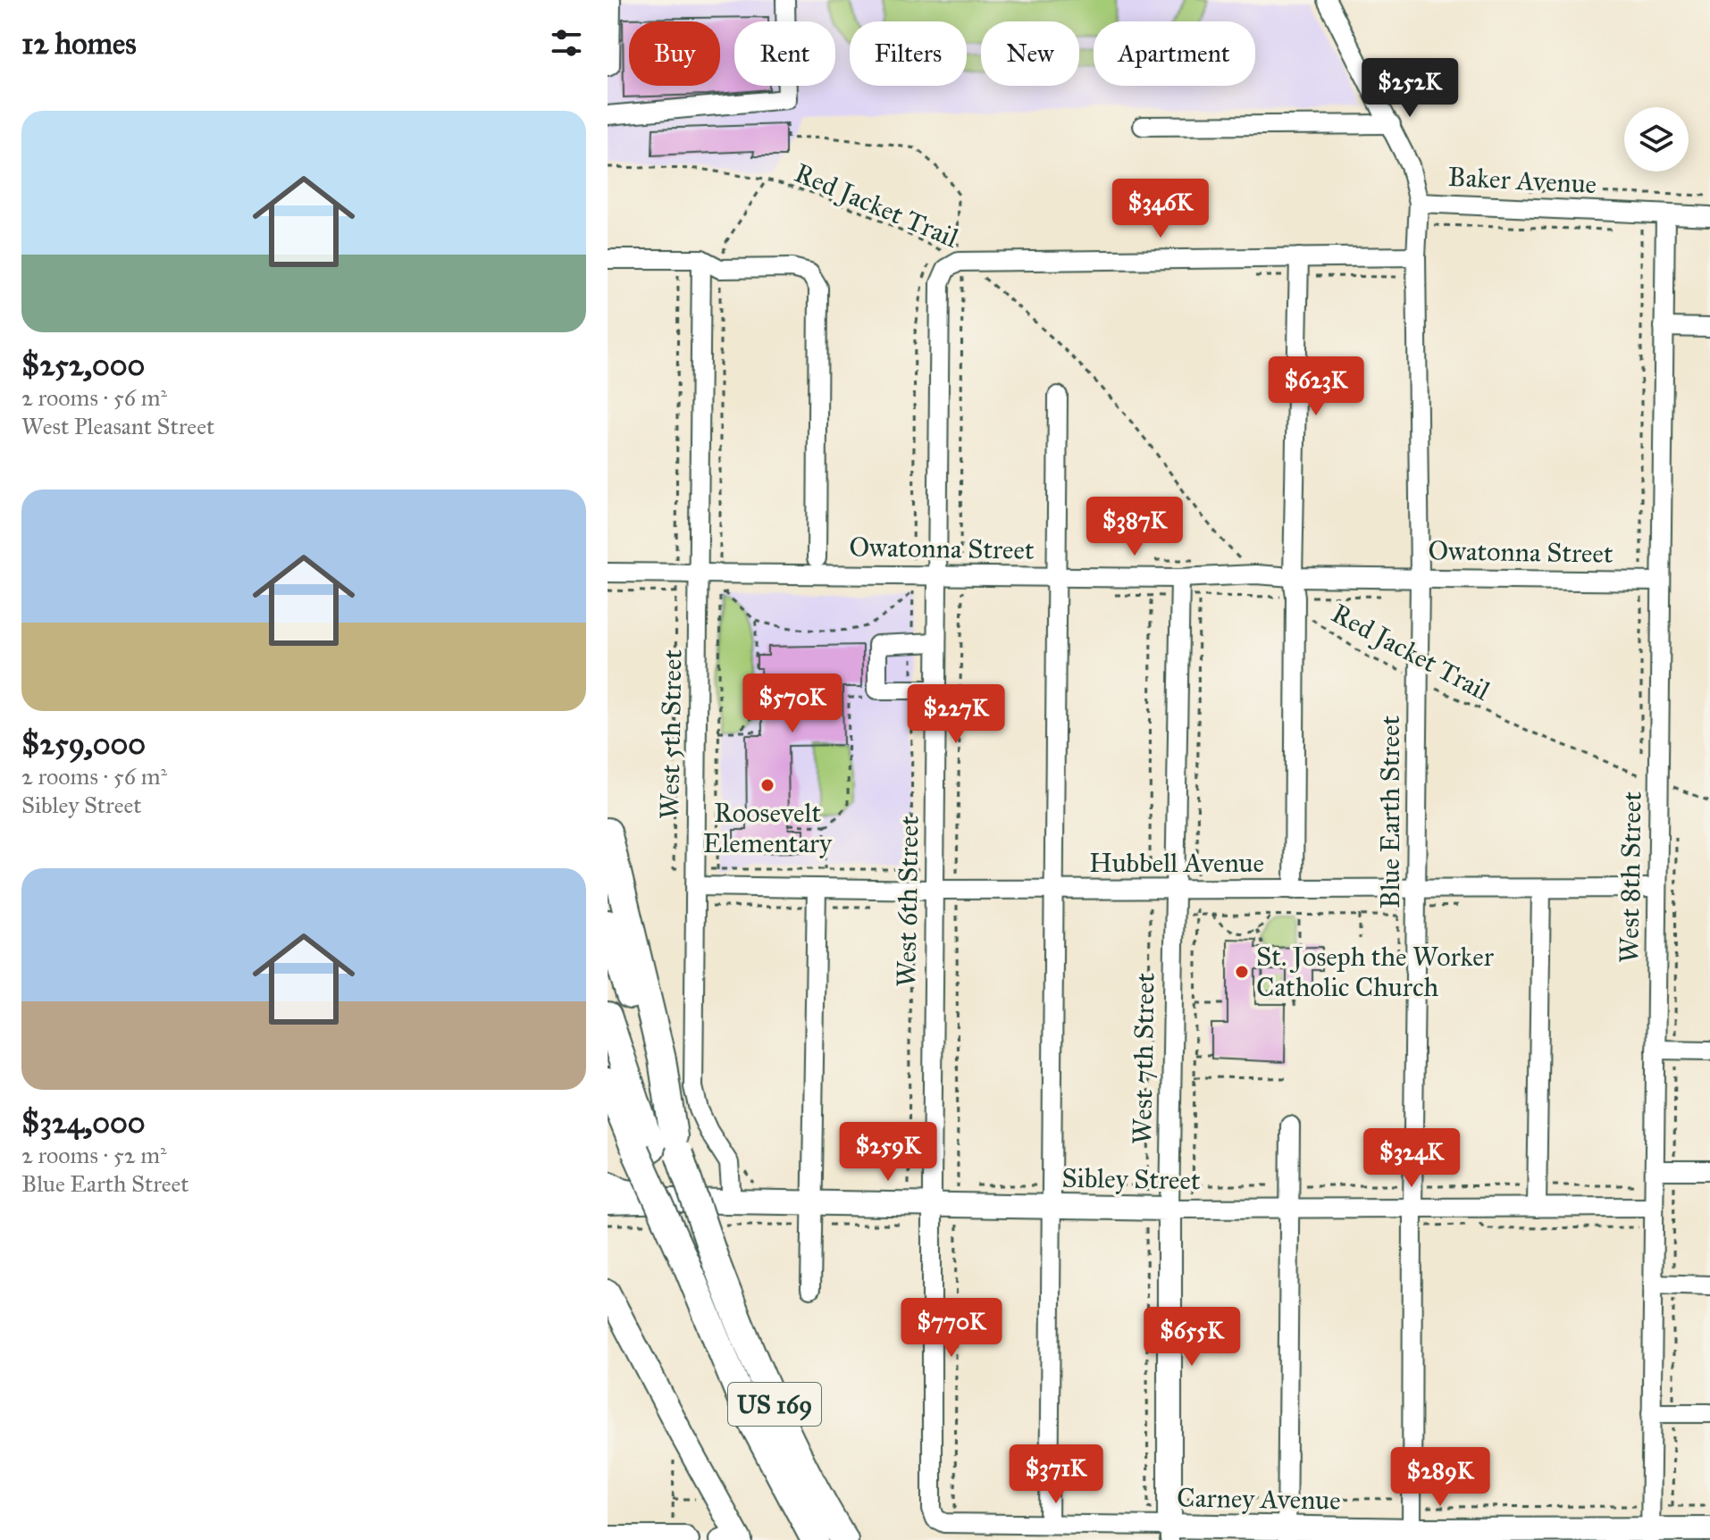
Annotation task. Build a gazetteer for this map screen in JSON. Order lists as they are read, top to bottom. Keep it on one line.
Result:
{"streets":{"highway":["US 169"],"main road":["West 7th Street","Sibley Street","Carney Avenue"],"street":["Baker Avenue","Owatonna Street","West 5th Street","Blue Earth Street","Hubbell Avenue","West 8th Street","West 6th Street"],"path":["Red Jacket Trail"]},"crossings":[["Baker Avenue","Blue Earth Street"],["Baker Avenue","West 8th Street"],["Red Jacket Trail","Owatonna Street"],["Red Jacket Trail","Blue Earth Street"],["Red Jacket Trail","West 8th Street"],["Red Jacket Trail","West 6th Street"],["Owatonna Street","West 5th Street"],["Owatonna Street","Blue Earth Street"],["Owatonna Street","West 8th Street"],["Owatonna Street","West 6th Street"],["Owatonna Street","West 7th Street"],["West 5th Street","Hubbell Avenue"],["West 5th Street","Sibley Street"],["Blue Earth Street","Hubbell Avenue"],["Blue Earth Street","Sibley Street"],["Blue Earth Street","Carney Avenue"],["Hubbell Avenue","West 8th Street"],["Hubbell Avenue","West 6th Street"],["Hubbell Avenue","West 7th Street"],["West 8th Street","Sibley Street"],["West 8th Street","Carney Avenue"],["West 6th Street","Sibley Street"],["West 6th Street","Carney Avenue"],["West 7th Street","Sibley Street"],["West 7th Street","Carney Avenue"]],"places":["Roosevelt Elementary","St. Joseph the Worker Catholic Church"],"page":{"heading":"12 homes","chip":["Buy","Rent","Filters","New","Apartment"],"price":["$252K","$346K","$623K","$387K","$570K","$227K","$259K","$324K","$770K","$655K","$371K","$289K"],"list":[{"name":"$252,000","note":"2 rooms · 56 m² · West Pleasant Street"},{"name":"$259,000","note":"2 rooms · 56 m² · Sibley Street"},{"name":"$324,000","note":"2 rooms · 52 m² · Blue Earth Street"}]}}
